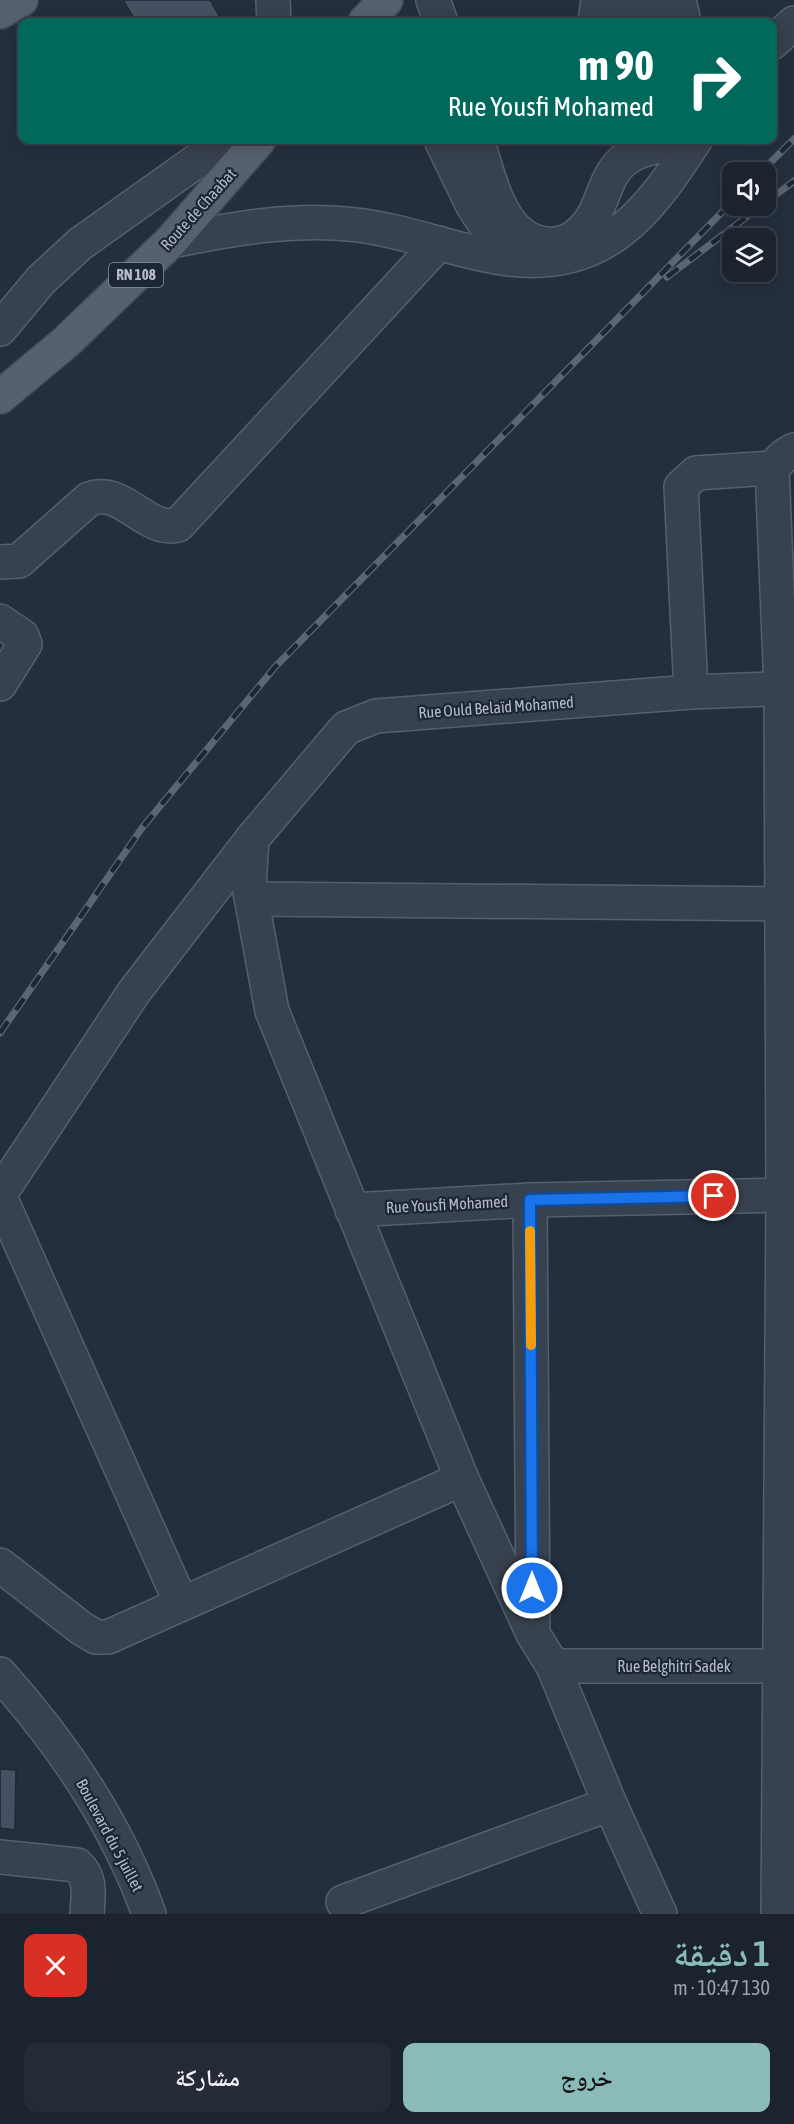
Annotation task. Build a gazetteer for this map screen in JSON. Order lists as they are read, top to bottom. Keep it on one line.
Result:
{"streets":{"main road":["Route de Chaabat","RN 108"],"street":["Rue Ould Belaïd Mohamed","Rue Yousfi Mohamed","Rue Belghitri Sadek","Boulevard du 5 juillet"]},"page":{"turn":["90 m","Rue Yousfi Mohamed"],"heading":["1 دقيقة","130 m · 10:47"],"buttons":["خروج","مشاركة"]}}
